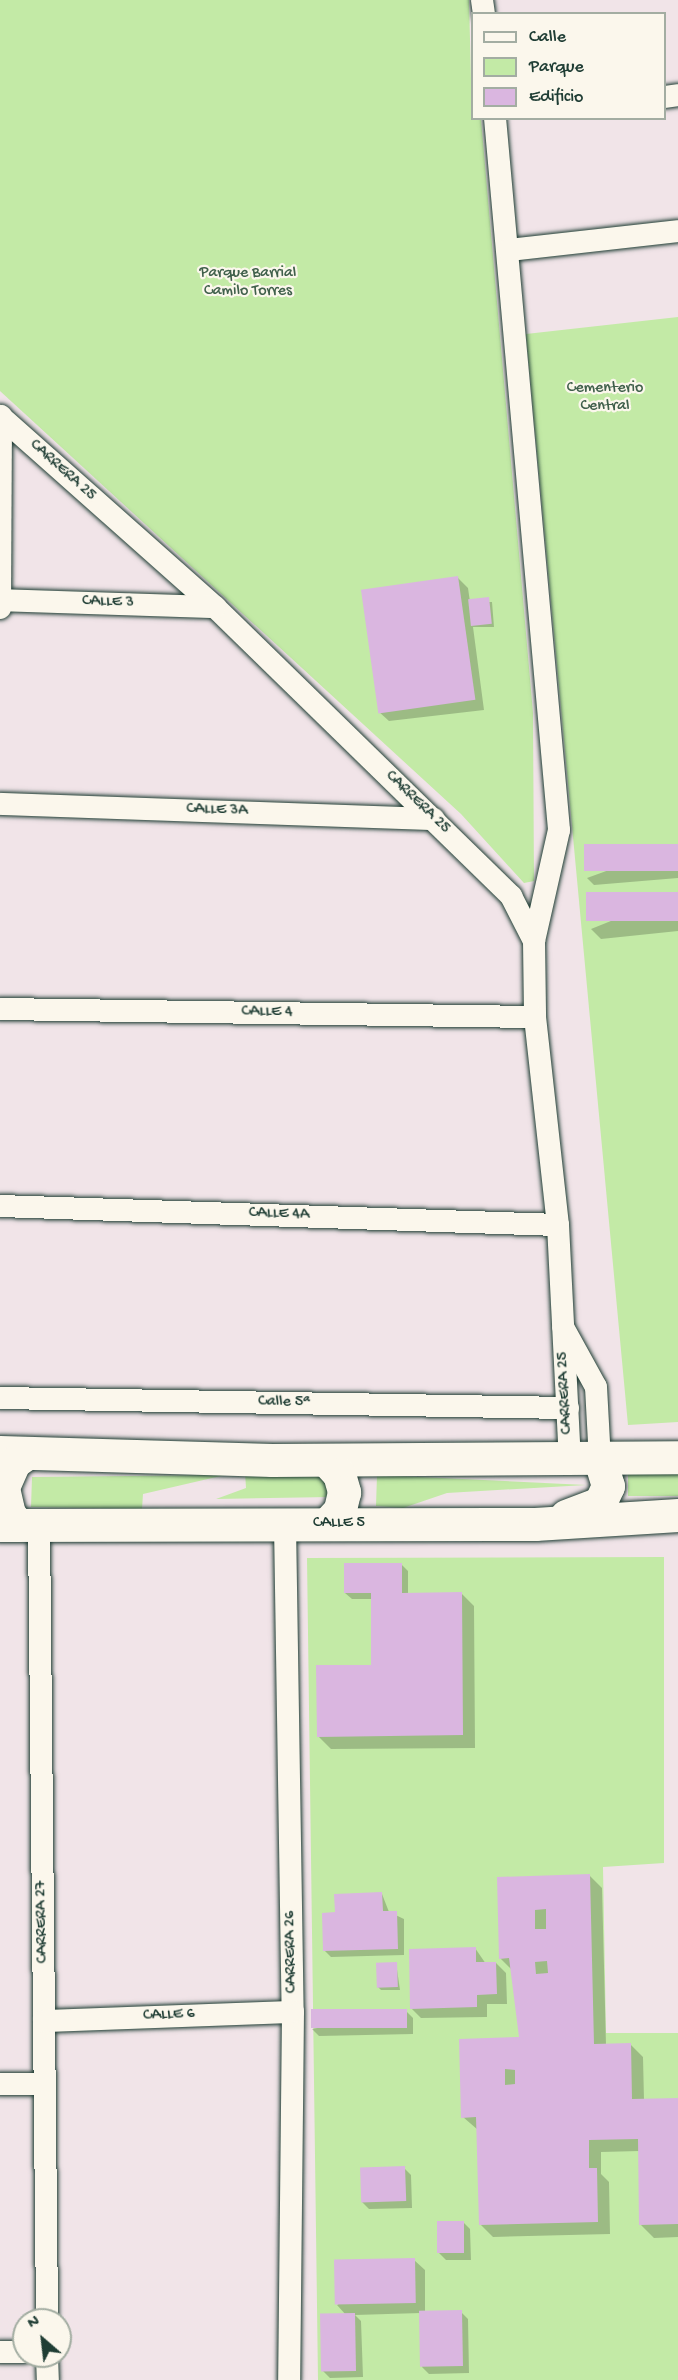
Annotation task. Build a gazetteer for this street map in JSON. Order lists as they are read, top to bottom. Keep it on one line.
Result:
{"streets":{"main road":["CALLE 5"],"street":["CARRERA 25","CALLE 3","CALLE 3A","CALLE 4","CALLE 4A","Calle 5ª","CARRERA 27","CARRERA 26","CALLE 6"]},"crossings":[["CARRERA 25","CALLE 3"],["CARRERA 25","CALLE 3A"],["CARRERA 25","CALLE 4"],["CARRERA 25","CALLE 4A"],["CARRERA 25","Calle 5ª"],["CALLE 5","CARRERA 27"],["CALLE 5","CARRERA 26"],["CARRERA 27","CALLE 6"],["CARRERA 26","CALLE 6"]],"parks":["Parque Barrial Camilo Torres","Cementerio Central"],"legend":["Calle","Parque","Edificio"],"north":"top left"}
